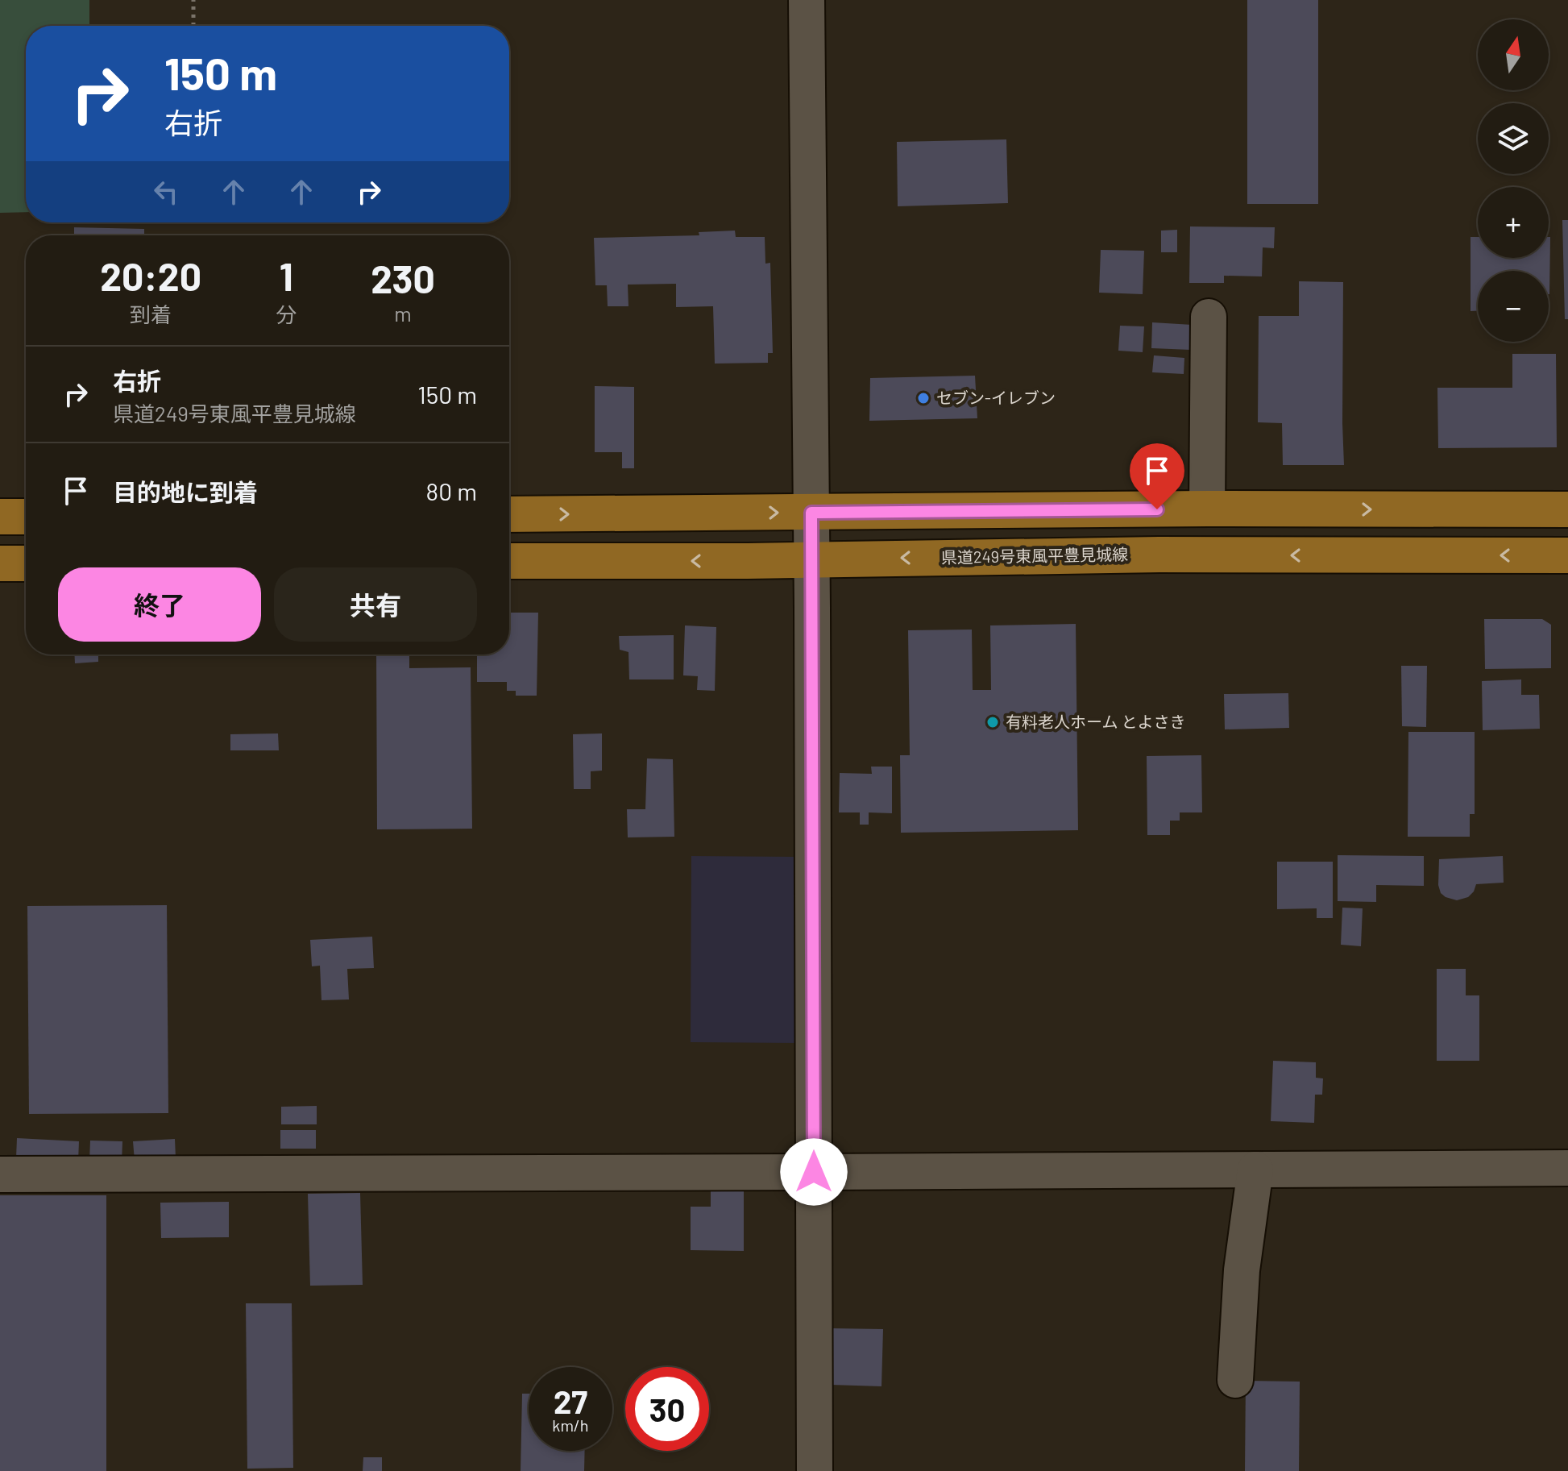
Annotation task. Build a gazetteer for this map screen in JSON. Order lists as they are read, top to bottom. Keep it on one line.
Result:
{"streets":{"main road":["県道249号東風平豊見城線"]},"places":["セブン-イレブン","有料老人ホーム とよさき"],"north":"top","page":{"map_buttons":["+","−"],"turn":["150 m","右折"],"eta":["20:20","到着","1","分","230","m"],"list":[{"name":"右折","note":"県道249号東風平豊見城線","value":"150 m"},{"name":"目的地に到着","value":"80 m"}],"buttons":["終了","共有"],"speed":"27 km/h","limit":"30"}}
